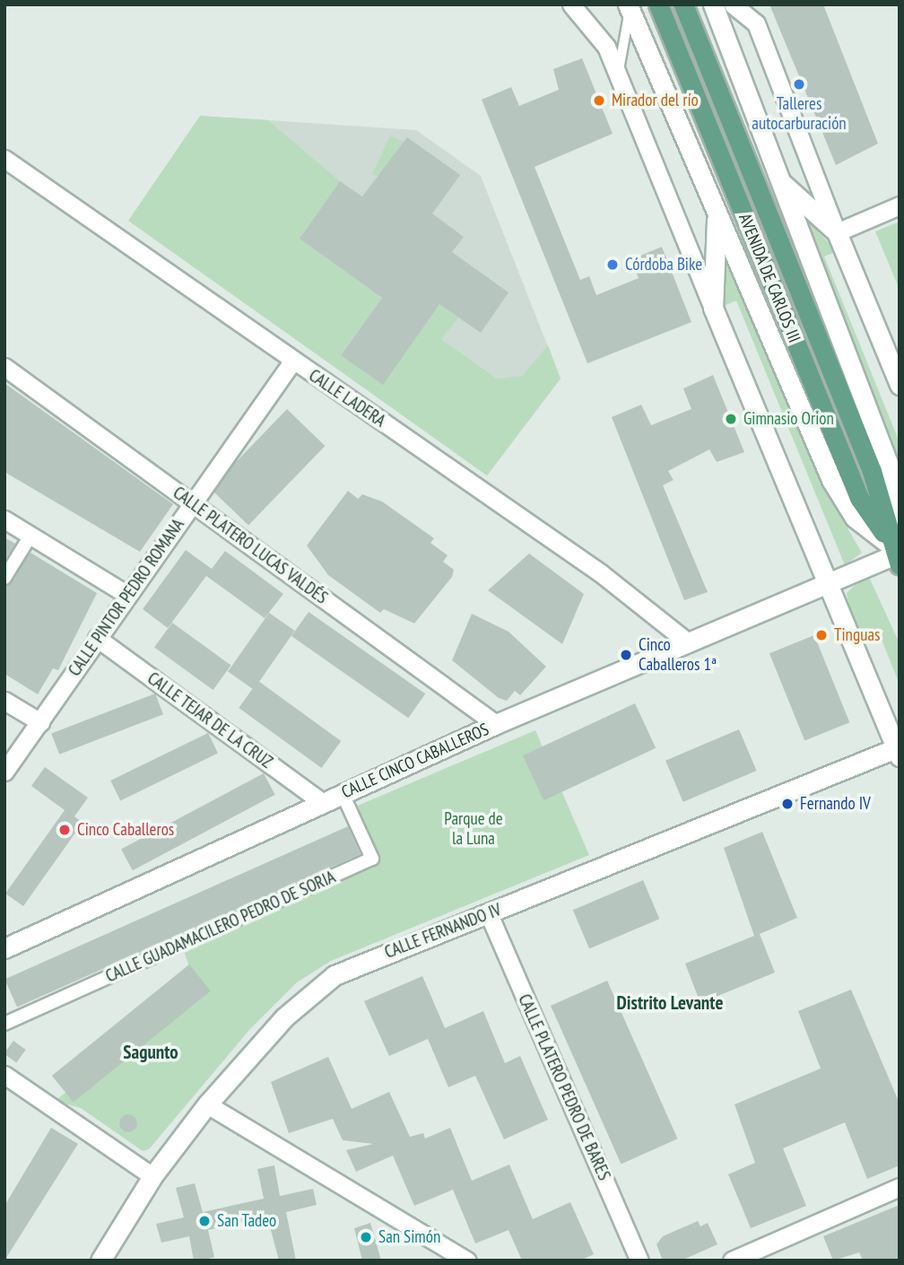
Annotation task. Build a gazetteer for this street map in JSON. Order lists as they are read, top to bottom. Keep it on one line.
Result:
{"streets":{"main road":["AVENIDA DE CARLOS III"],"street":["CALLE LADERA","CALLE PLATERO LUCAS VALDÉS","CALLE PINTOR PEDRO ROMANA","CALLE TEJAR DE LA CRUZ","CALLE CINCO CABALLEROS","CALLE GUADAMACILERO PEDRO DE SORIA","CALLE FERNANDO IV","CALLE PLATERO PEDRO DE BARES"]},"crossings":[["AVENIDA DE CARLOS III","CALLE CINCO CABALLEROS"],["AVENIDA DE CARLOS III","CALLE FERNANDO IV"],["CALLE LADERA","CALLE PINTOR PEDRO ROMANA"],["CALLE LADERA","CALLE CINCO CABALLEROS"],["CALLE PLATERO LUCAS VALDÉS","CALLE PINTOR PEDRO ROMANA"],["CALLE PLATERO LUCAS VALDÉS","CALLE CINCO CABALLEROS"],["CALLE PINTOR PEDRO ROMANA","CALLE TEJAR DE LA CRUZ"],["CALLE TEJAR DE LA CRUZ","CALLE CINCO CABALLEROS"],["CALLE CINCO CABALLEROS","CALLE GUADAMACILERO PEDRO DE SORIA"],["CALLE FERNANDO IV","CALLE PLATERO PEDRO DE BARES"]],"districts":["Distrito Levante","Sagunto"],"parks":["Parque de la Luna"],"places":["Talleres autocarburación","Mirador del río","Córdoba Bike","Gimnasio Orion","Tinguas","Cinco Caballeros 1ª","Fernando IV","Cinco Caballeros","San Tadeo","San Simón"]}
